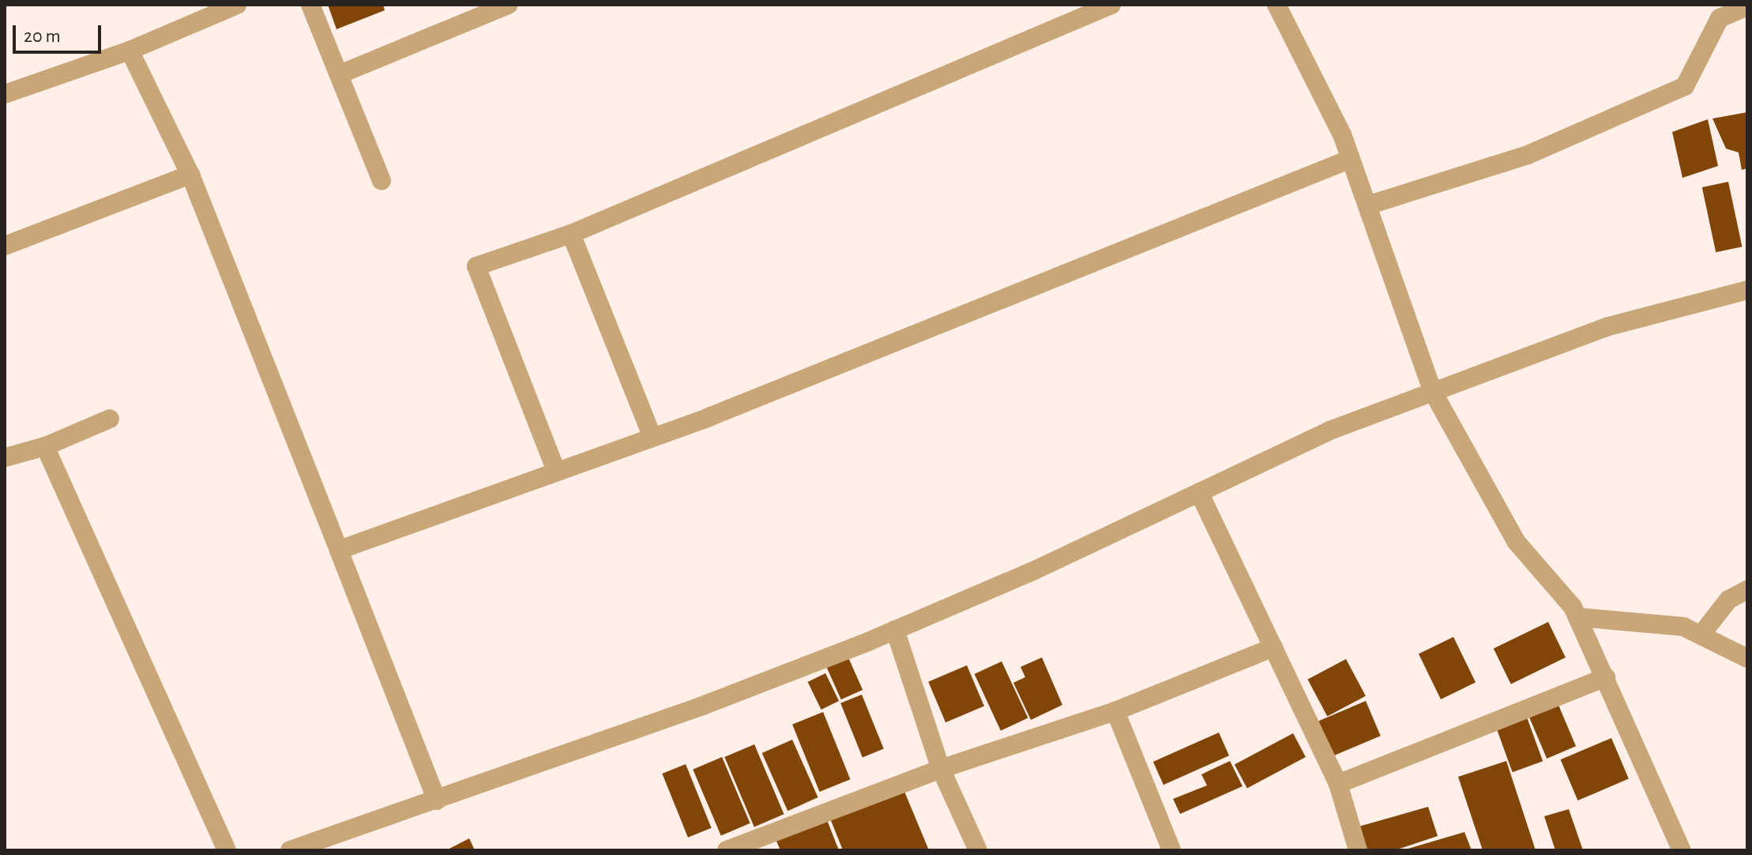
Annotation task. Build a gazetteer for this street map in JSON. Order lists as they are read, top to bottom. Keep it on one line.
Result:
{"scale_bar":"20 m"}
